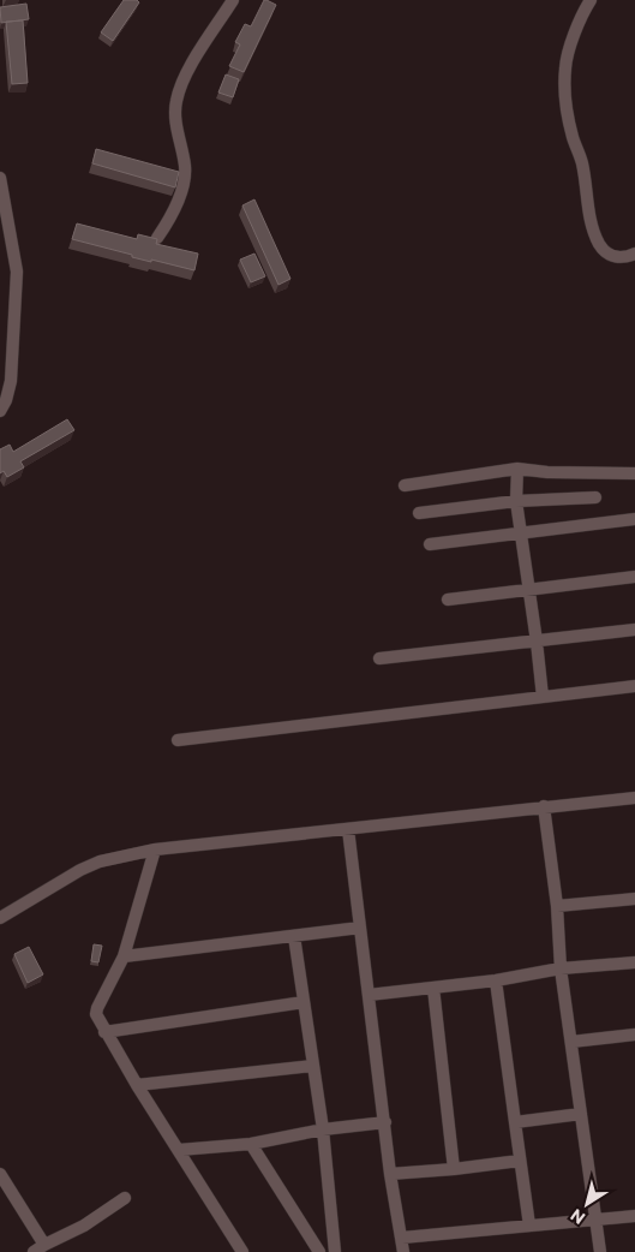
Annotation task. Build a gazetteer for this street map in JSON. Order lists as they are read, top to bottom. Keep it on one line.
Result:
{"north":"bottom left"}
